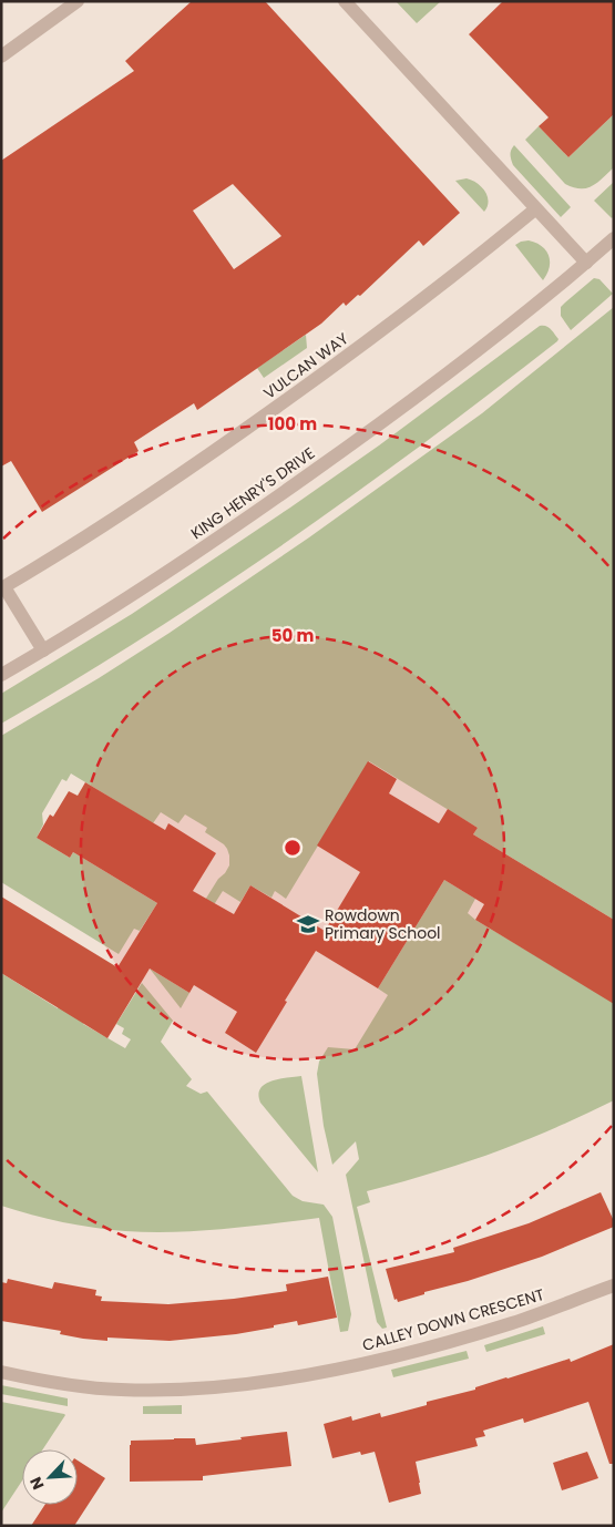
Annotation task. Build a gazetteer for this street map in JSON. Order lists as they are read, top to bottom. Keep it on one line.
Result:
{"streets":{"street":["VULCAN WAY","KING HENRY'S DRIVE","CALLEY DOWN CRESCENT"]},"places":{"school or university":["Rowdown Primary School"]},"north":"bottom left","rings":["100 m","50 m"]}
